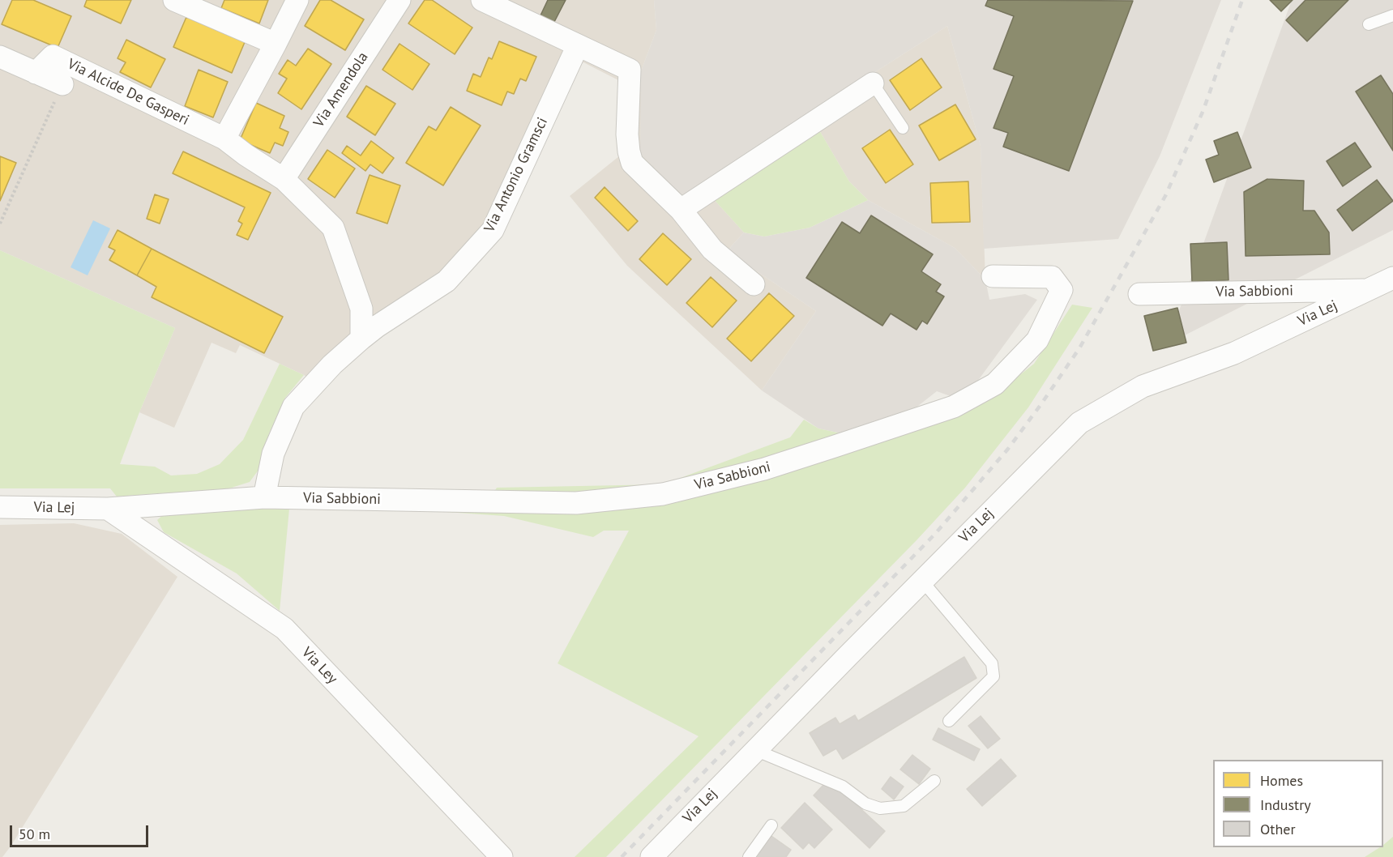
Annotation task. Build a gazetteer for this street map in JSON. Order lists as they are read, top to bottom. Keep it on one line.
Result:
{"streets":{"street":["Via Amendola","Via Alcide De Gasperi","Via Antonio Gramsci","Via Sabbioni","Via Lej","Via Ley"]},"crossings":[["Via Antonio Gramsci","Via Sabbioni"],["Via Antonio Gramsci","Via Lej"],["Via Sabbioni","Via Lej"],["Via Lej","Via Ley"]],"legend":["Homes","Industry","Other"],"scale_bar":"50 m"}
